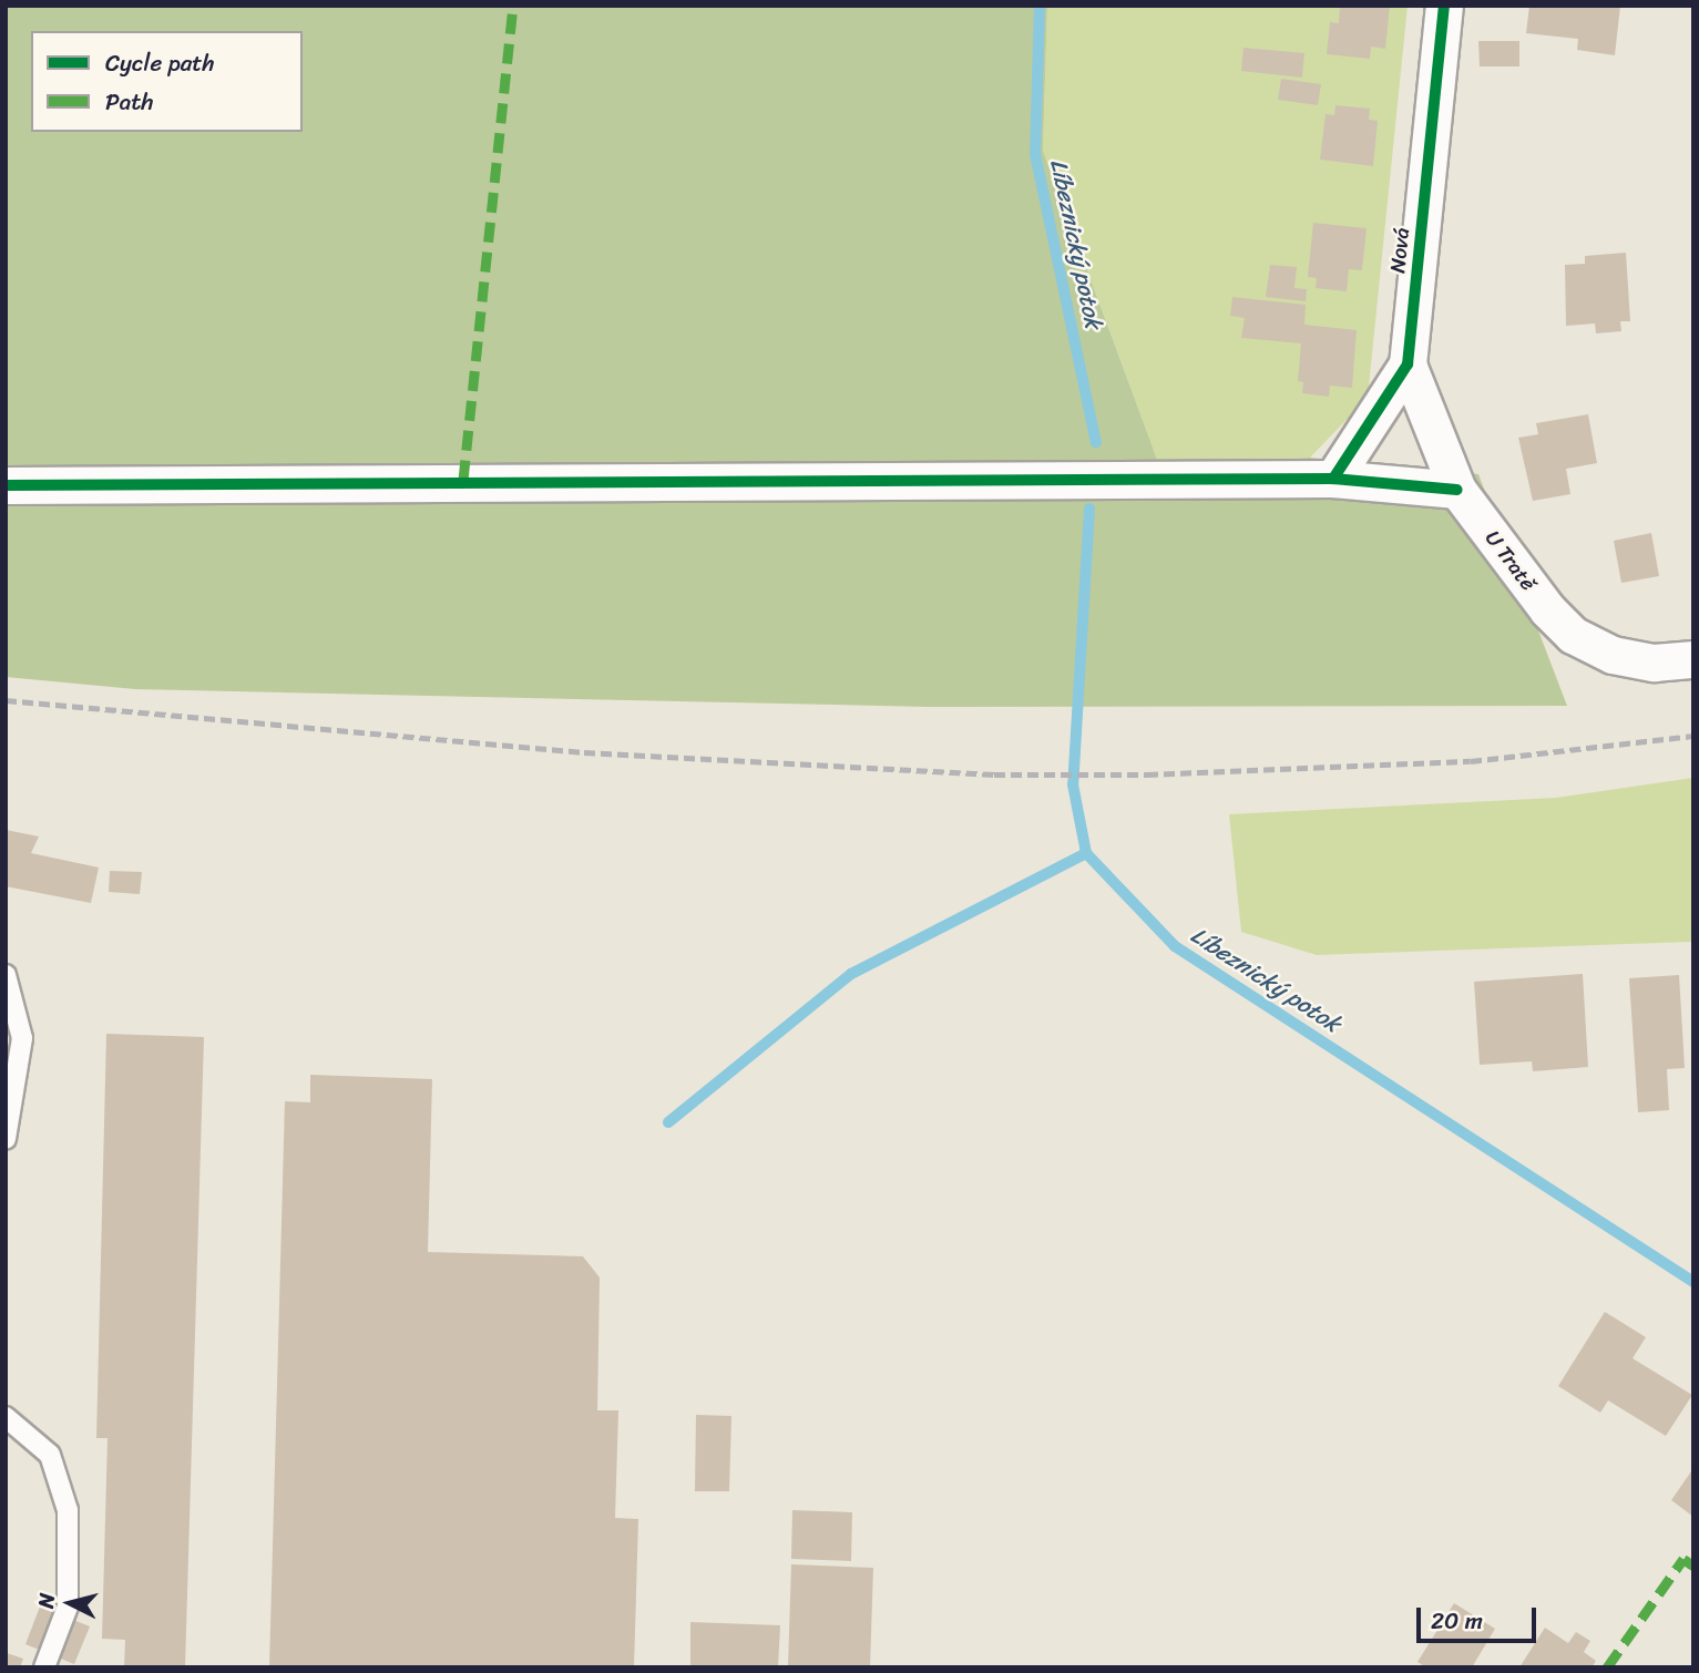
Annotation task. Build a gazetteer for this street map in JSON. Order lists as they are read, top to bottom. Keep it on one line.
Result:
{"streets":{"street":["Nová","U Tratě"]},"crossings":[["Nová","U Tratě"]],"water":["Líbeznický potok"],"legend":["Cycle path","Path"],"scale_bar":"20 m","north":"left"}
